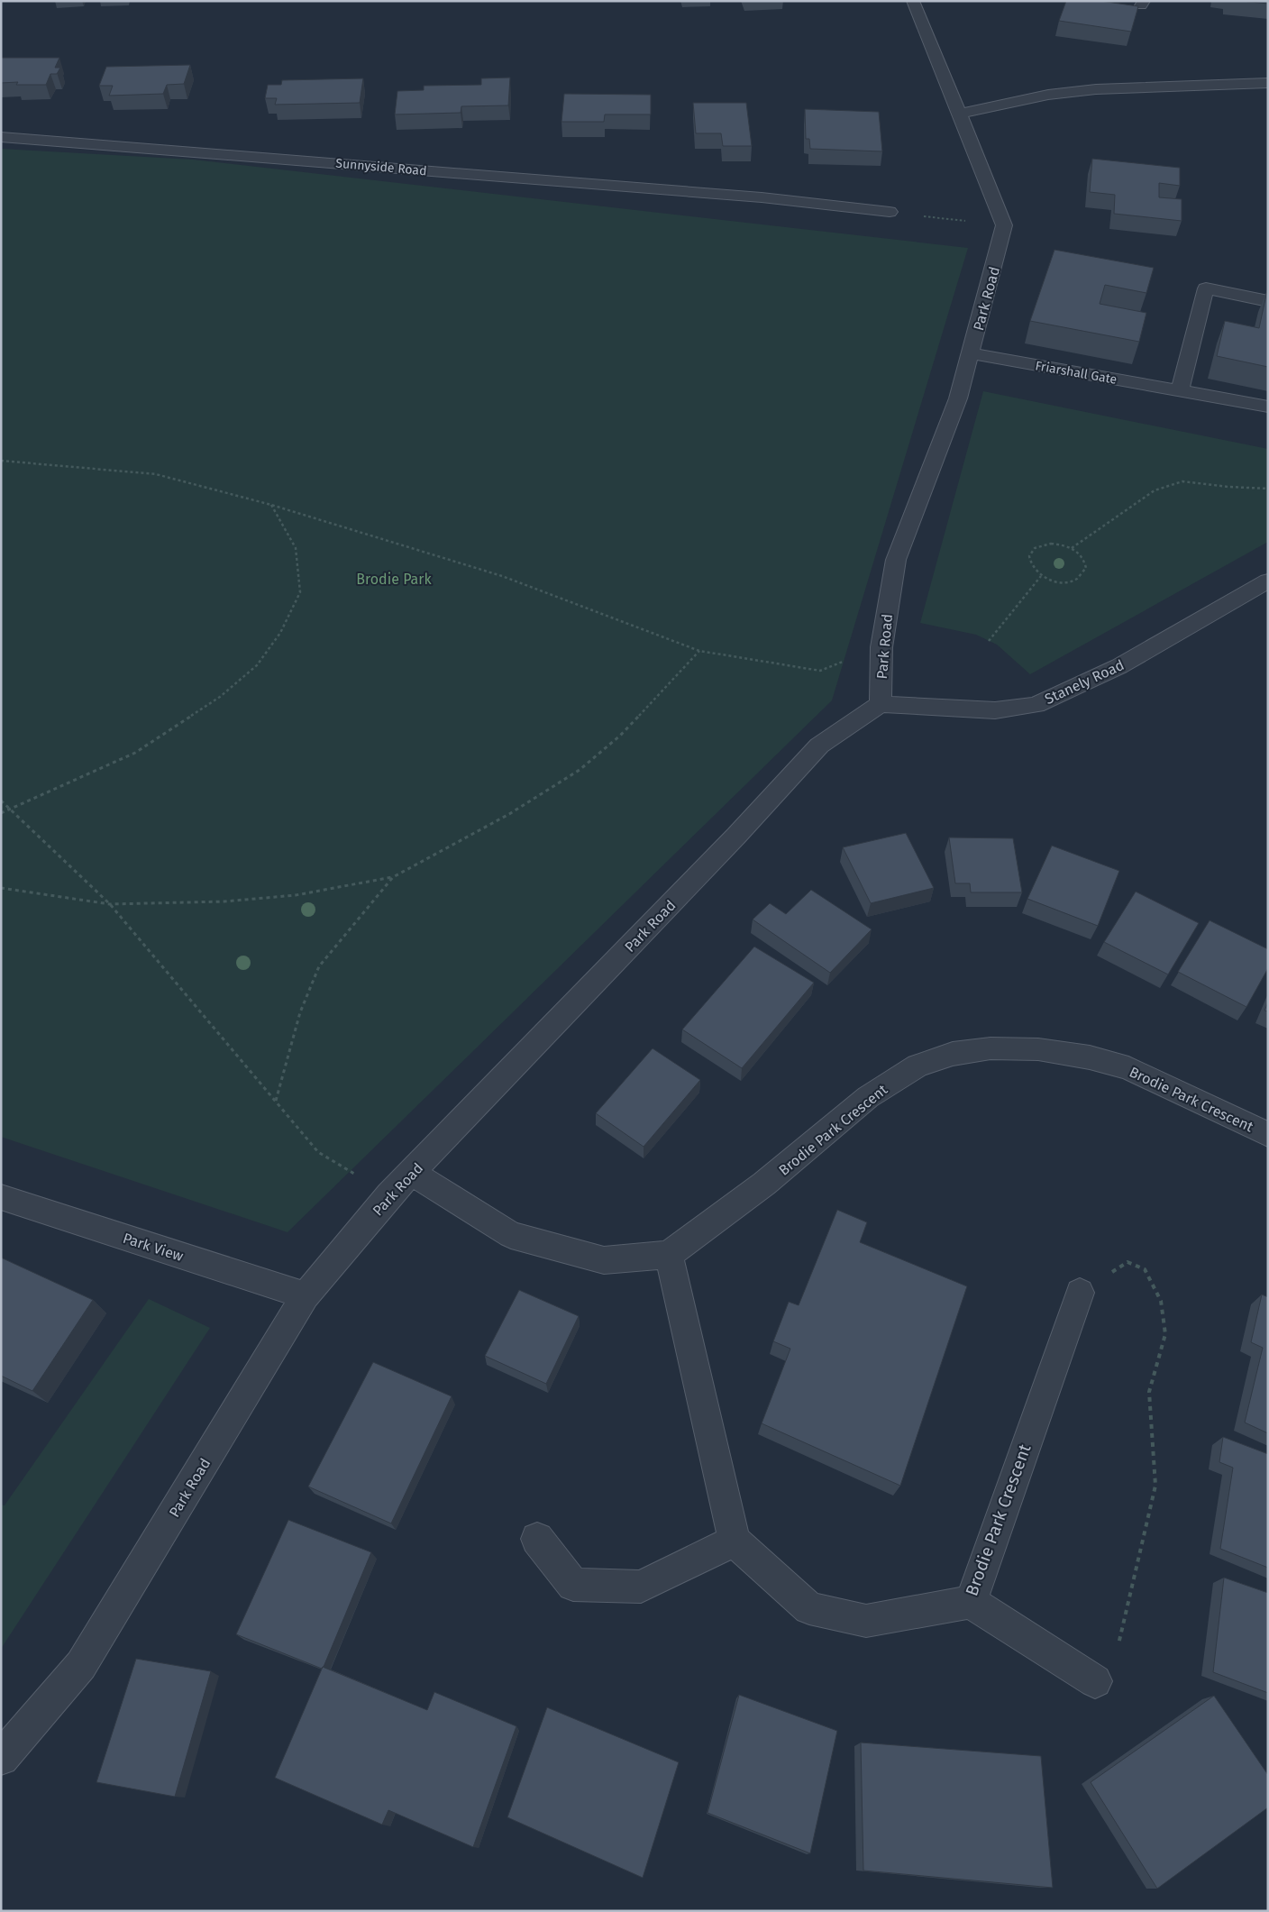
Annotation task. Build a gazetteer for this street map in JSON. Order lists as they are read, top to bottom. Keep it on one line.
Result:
{"streets":{"street":["Sunnyside Road","Park Road","Friarshall Gate","Stanely Road","Brodie Park Crescent","Park View"]},"crossings":[["Park Road","Friarshall Gate"],["Park Road","Stanely Road"],["Park Road","Park View"]],"parks":["Brodie Park"]}
